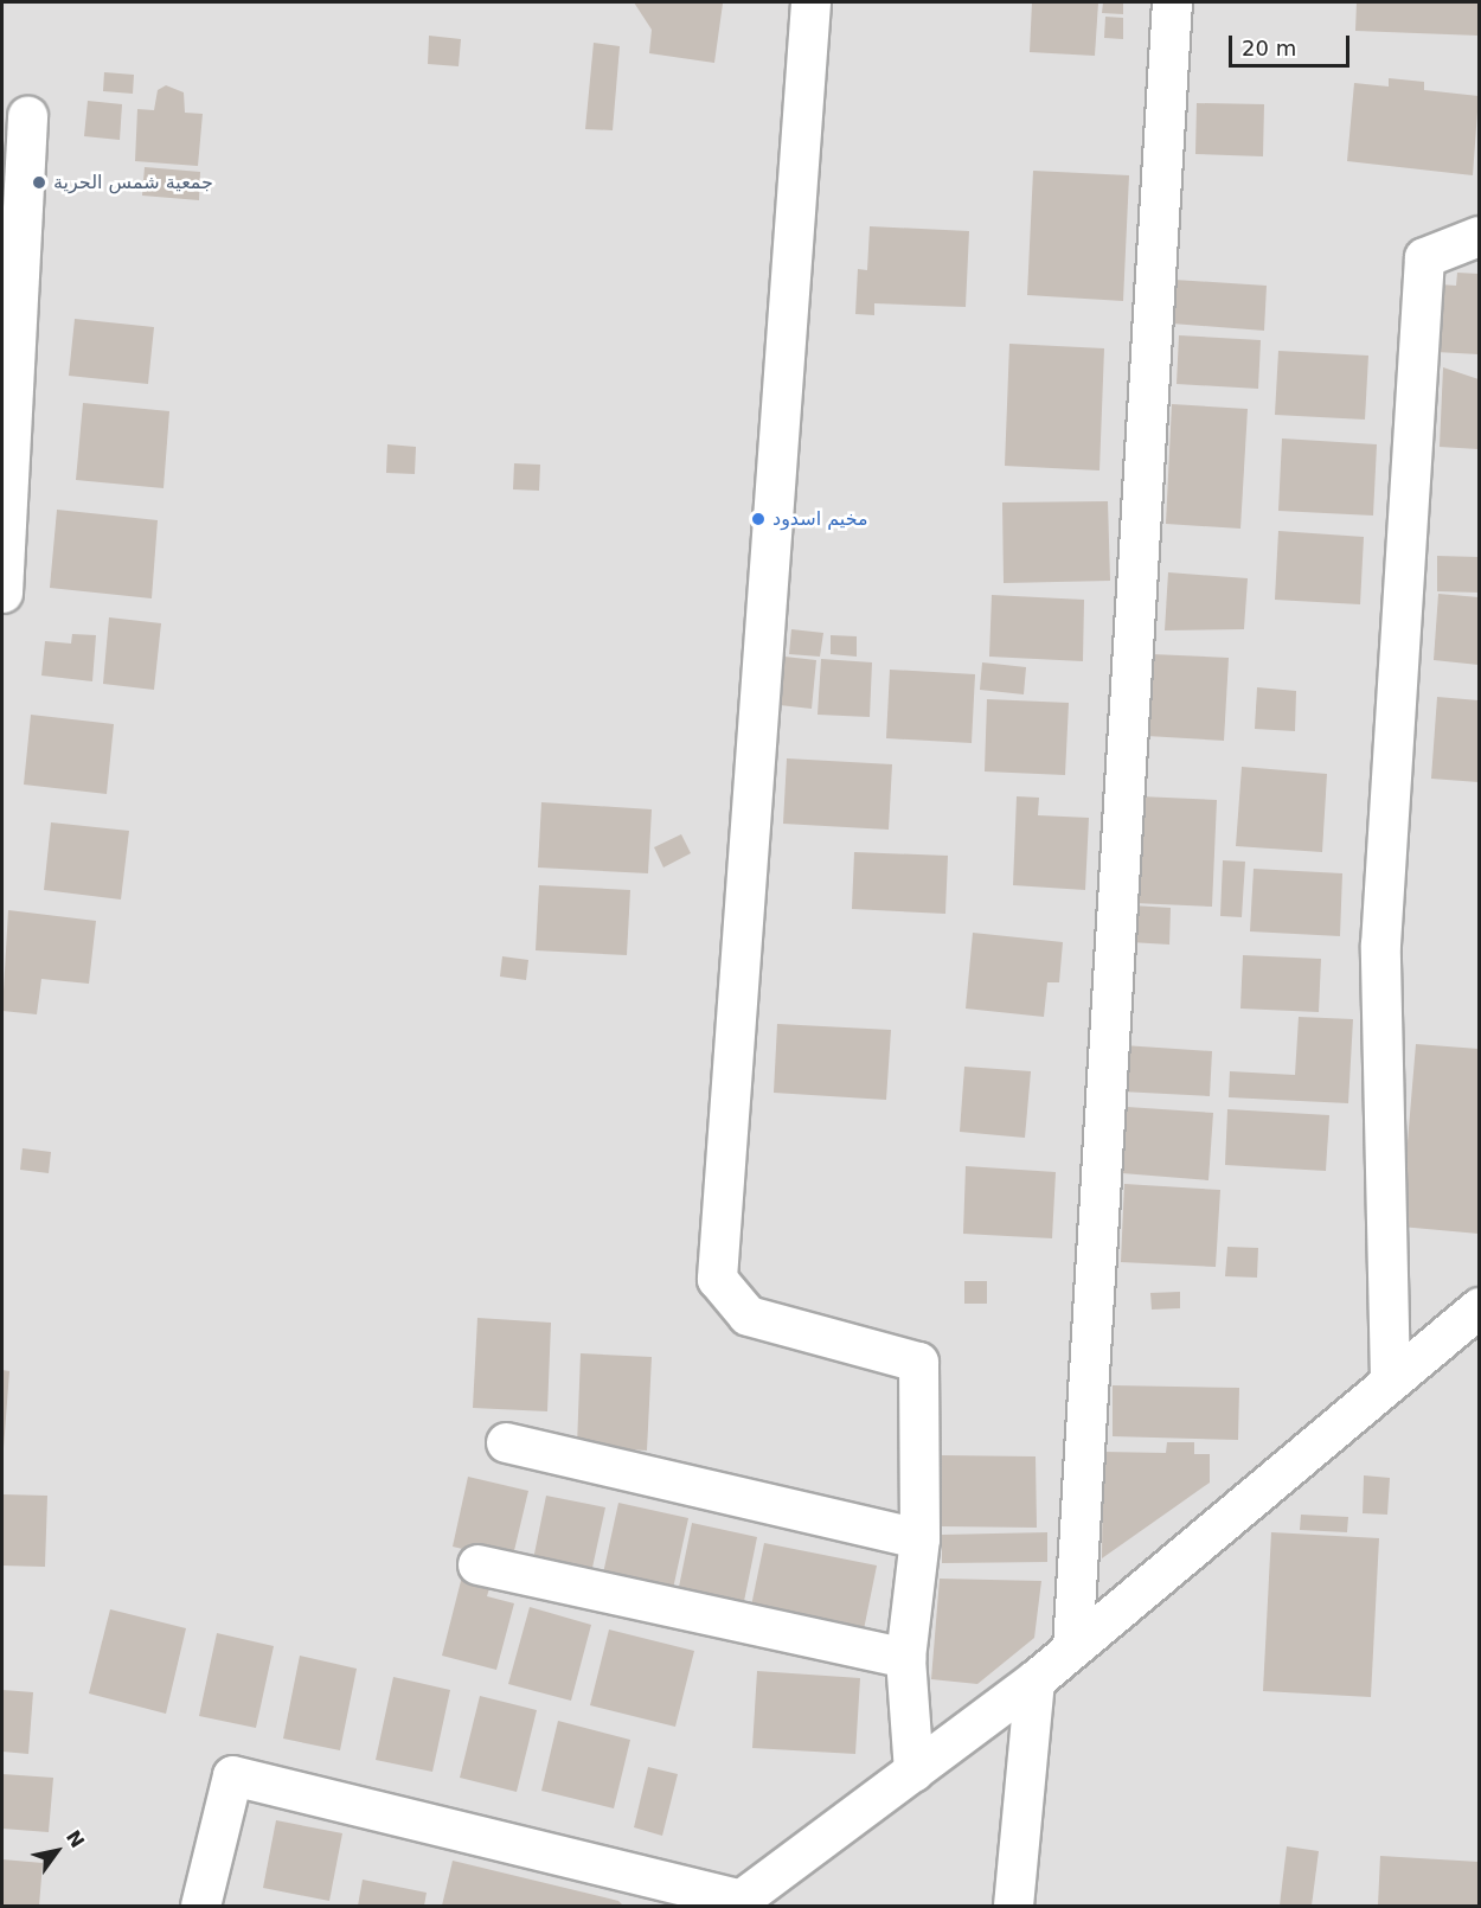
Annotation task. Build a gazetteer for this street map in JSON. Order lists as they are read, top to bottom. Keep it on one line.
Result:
{"places":["جمعية شمس الحرية","مخيم اسدود"],"scale_bar":"20 m","north":"top right"}
